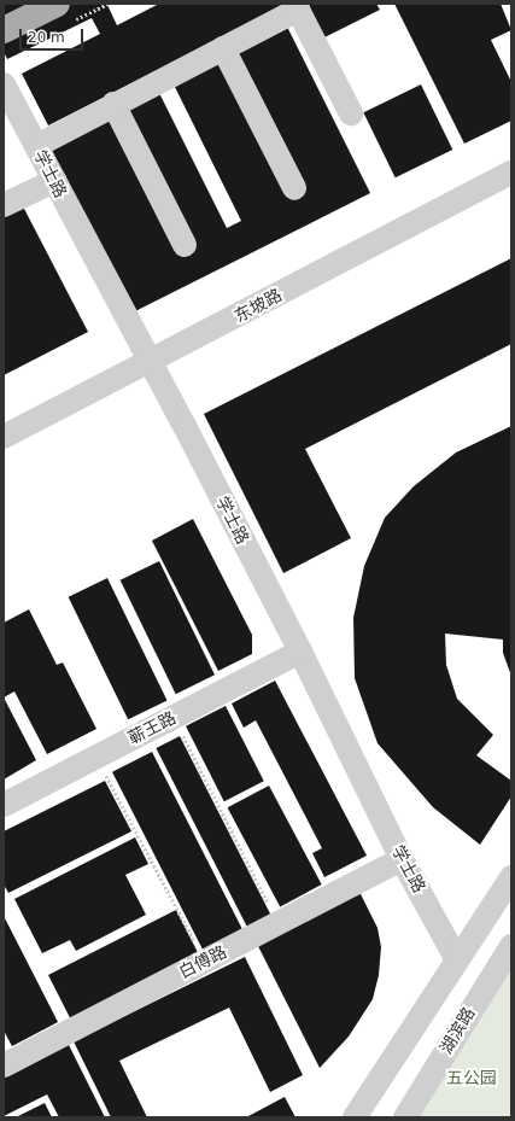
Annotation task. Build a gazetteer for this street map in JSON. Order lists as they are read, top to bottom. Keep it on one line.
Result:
{"streets":{"street":["学士路","东坡路","蕲王路","白傅路","湖滨路"]},"crossings":[["学士路","东坡路"],["学士路","蕲王路"],["学士路","白傅路"]],"parks":["五公园"],"scale_bar":"20 m"}
